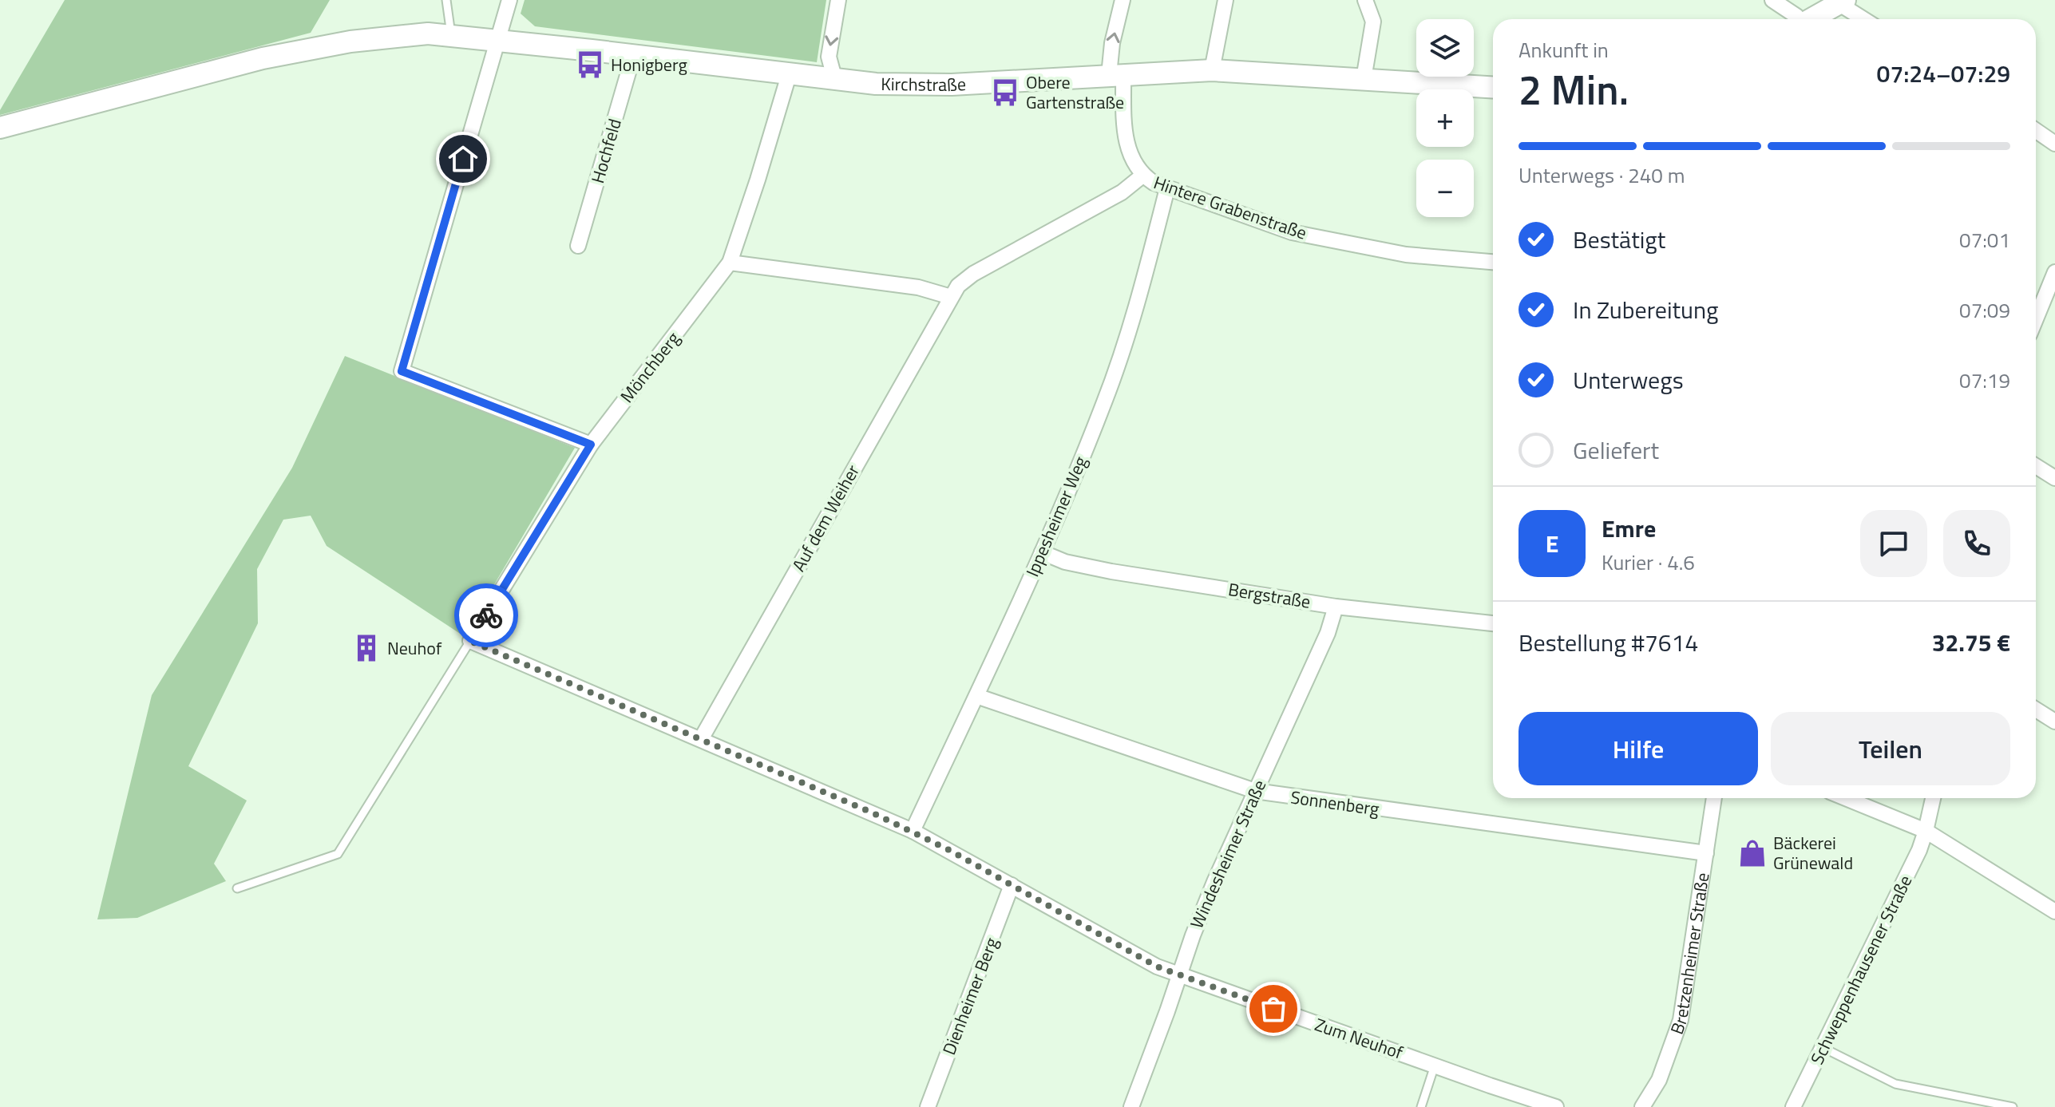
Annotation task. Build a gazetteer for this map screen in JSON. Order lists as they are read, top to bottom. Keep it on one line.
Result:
{"streets":{"street":["Kirchstraße","Hochfeld","Hintere Grabenstraße","Mönchberg","Ippesheimer Weg","Auf dem Weiher","Bergstraße","Sonnenberg","Windesheimer Straße","Bretzenheimer Straße","Schweppenhausener Straße","Dienheimer Berg","Zum Neuhof"]},"crossings":[["Kirchstraße","Hochfeld"],["Kirchstraße","Hintere Grabenstraße"],["Kirchstraße","Mönchberg"],["Hintere Grabenstraße","Ippesheimer Weg"],["Hintere Grabenstraße","Auf dem Weiher"],["Mönchberg","Zum Neuhof"],["Ippesheimer Weg","Bergstraße"],["Ippesheimer Weg","Sonnenberg"],["Ippesheimer Weg","Zum Neuhof"],["Auf dem Weiher","Zum Neuhof"],["Bergstraße","Windesheimer Straße"],["Sonnenberg","Windesheimer Straße"],["Sonnenberg","Bretzenheimer Straße"],["Windesheimer Straße","Zum Neuhof"],["Dienheimer Berg","Zum Neuhof"]],"places":{"bus stop":["Honigberg","Obere Gartenstraße"],"building":["Neuhof"],"shop":["Bäckerei Grünewald"]},"page":{"map_buttons":["+","−"],"heading":["2 Min.","Ankunft in","07:24–07:29"],"panel":["Emre","Kurier · 4.6","Bestellung #7614","32.75 €"],"bar":"Unterwegs · 240 m","list":[["Bestätigt","07:01"],["In Zubereitung","07:09"],["Unterwegs","07:19"],"Geliefert"],"round":"E","buttons":["Hilfe","Teilen"]}}
